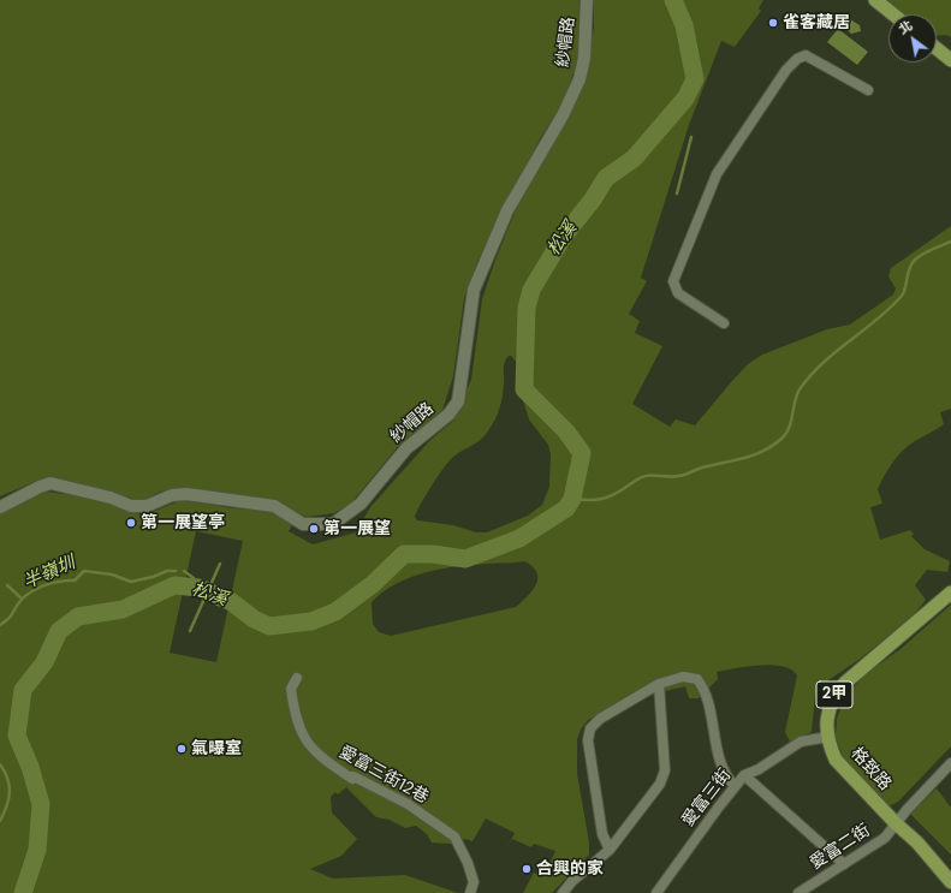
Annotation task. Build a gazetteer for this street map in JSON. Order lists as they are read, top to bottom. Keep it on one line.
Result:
{"streets":{"main road":["2甲","格致路"],"street":["紗帽路","愛富三街12巷","愛富三街","愛富二街"]},"crossings":[["格致路","愛富三街"],["格致路","愛富二街"]],"water":["松溪","半嶺圳"],"places":["雀客藏居","第一展望亭","第一展望","氣曝室","合興的家"],"north":"top left"}
